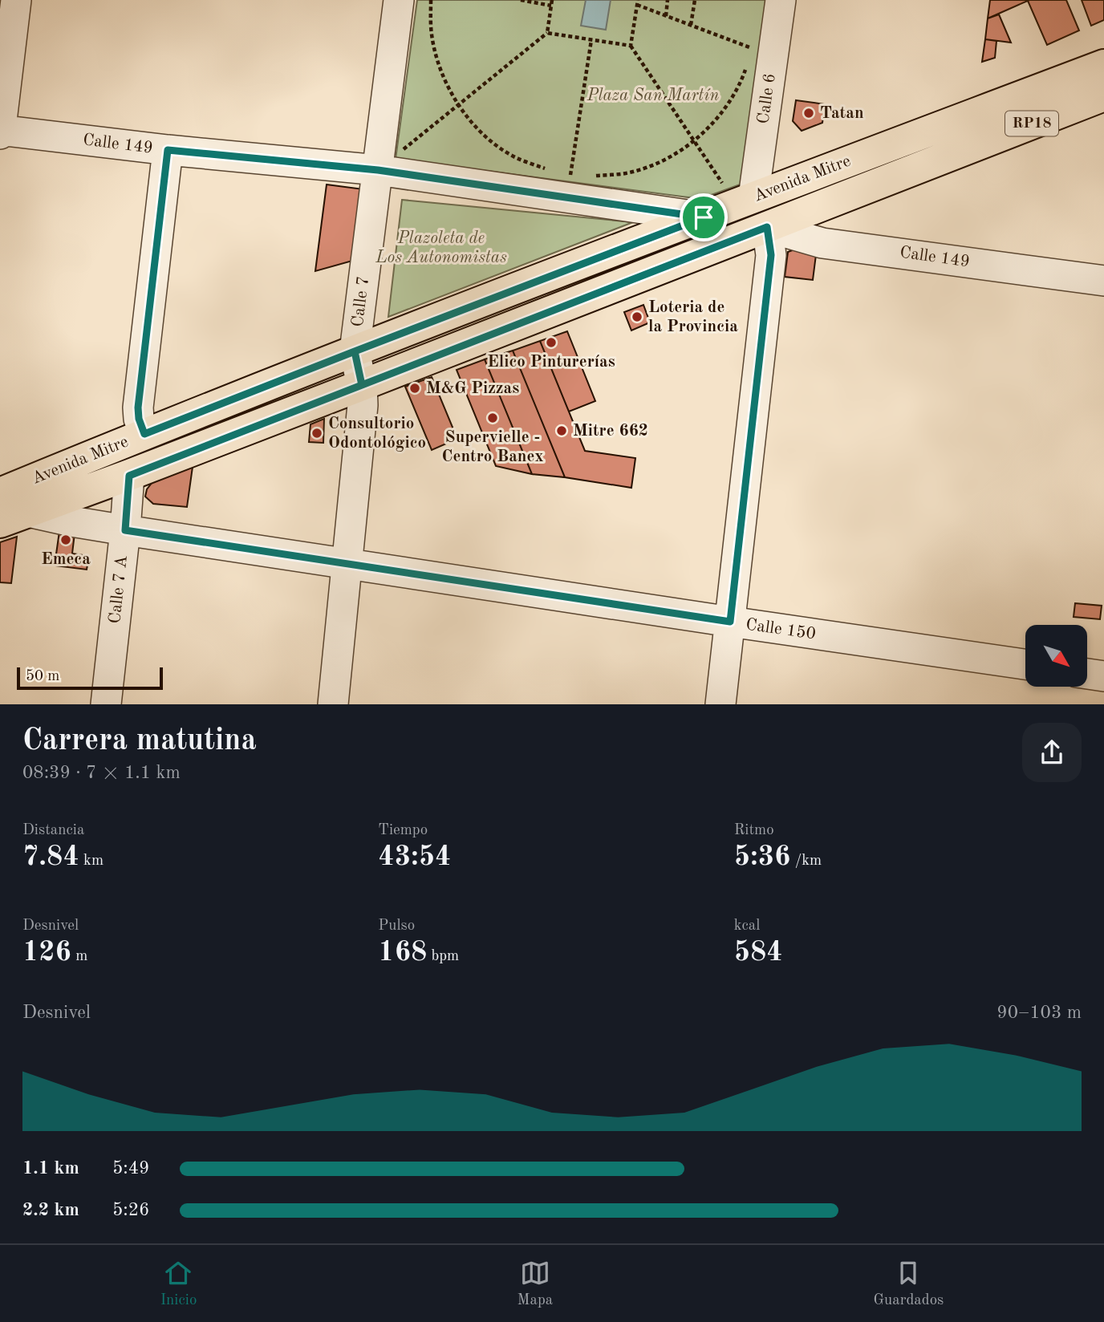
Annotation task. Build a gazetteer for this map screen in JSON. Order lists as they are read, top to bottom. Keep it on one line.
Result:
{"streets":{"main road":["RP18","Avenida Mitre"],"street":["Calle 6","Calle 149","Calle 7","Calle 7 A","Calle 150"]},"crossings":[["Calle 6","Avenida Mitre"],["Calle 149","Avenida Mitre"],["Calle 149","Calle 7"],["Avenida Mitre","Calle 7"],["Avenida Mitre","Calle 7 A"],["Avenida Mitre","Calle 150"],["Calle 7","Calle 150"],["Calle 7 A","Calle 150"]],"parks":["Plaza San Martín","Plazoleta de Los Autonomistas"],"places":["Tatan","Loteria de la Provincia","Elico Pinturerías","M&G Pizzas","Supervielle - Centro Banex","Mitre 662","Consultorio Odontológico","Emeca"],"scale_bar":"50 m","north":"bottom right","page":{"scale":"50 m","heading":["Carrera matutina","08:39 · 7 × 1.1 km"],"stats":[["Distancia","7.84 km"],["Tiempo","43:54"],["Ritmo","5:36 /km"],["Desnivel","126 m"],["Pulso","168 bpm"],["kcal","584"]],"chart":["Desnivel","90–103 m"],"list":[{"name":"1.1 km","note":"5:49"},{"name":"2.2 km","note":"5:26"}],"tabs":["Inicio","Mapa","Guardados"]}}
